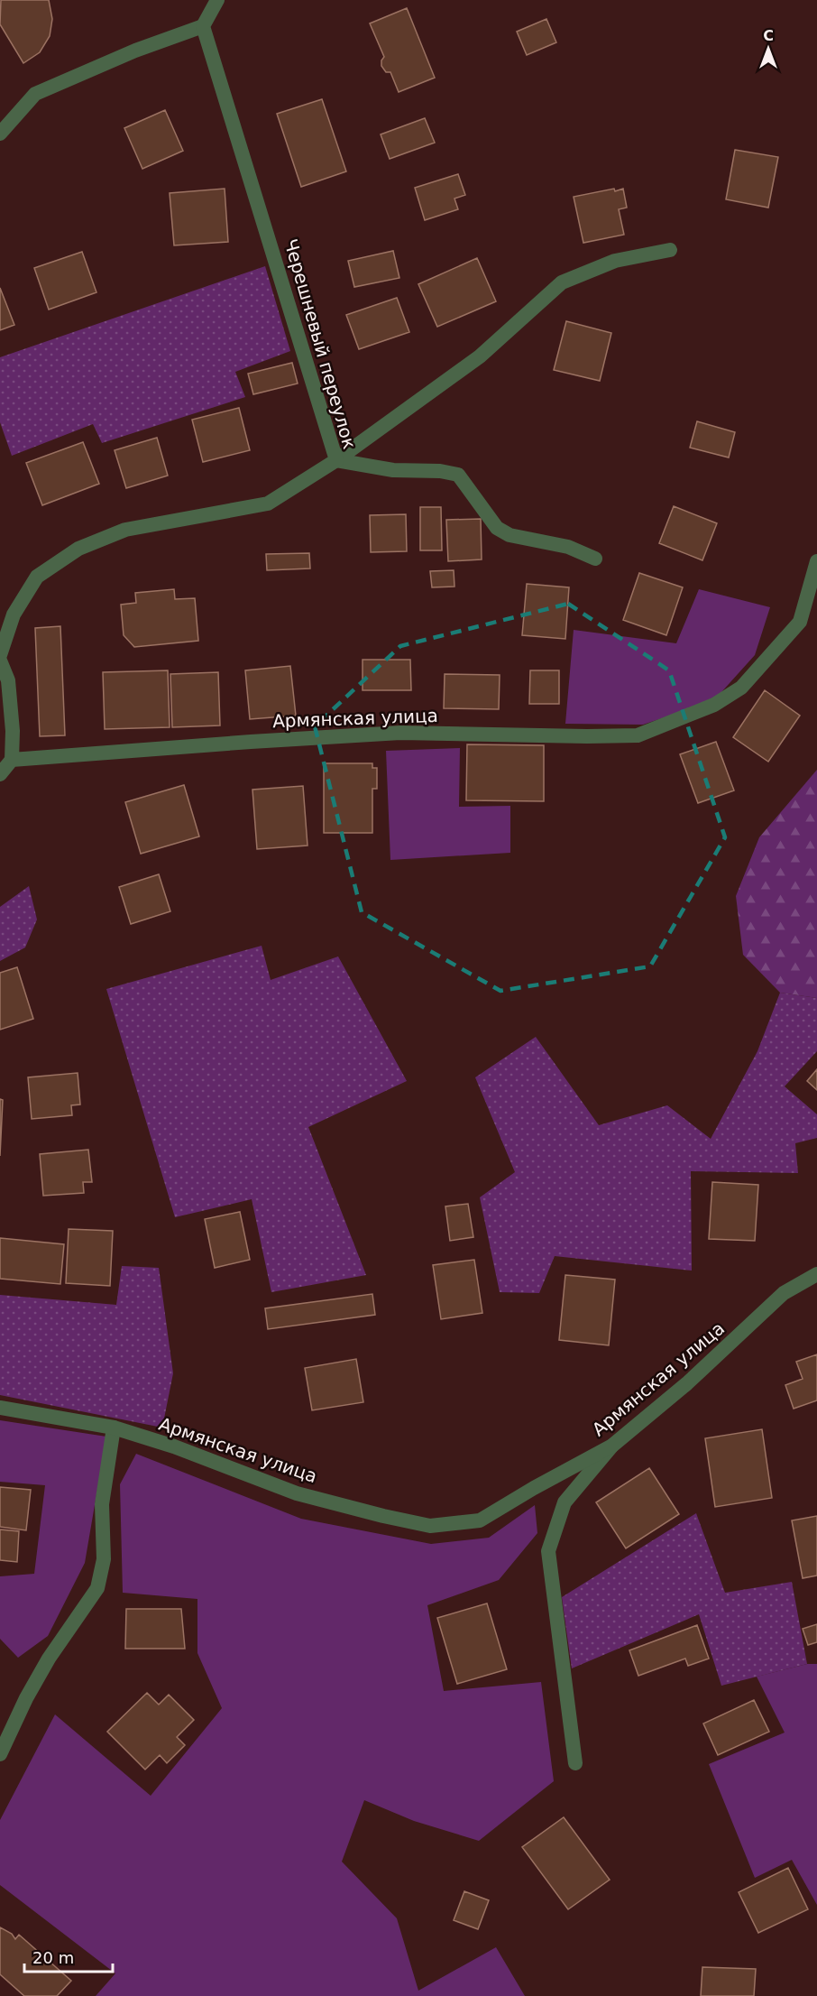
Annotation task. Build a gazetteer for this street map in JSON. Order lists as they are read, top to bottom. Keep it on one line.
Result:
{"streets":{"street":["Черешневый переулок","Армянская улица"]},"scale_bar":"20 m","north":"top"}
